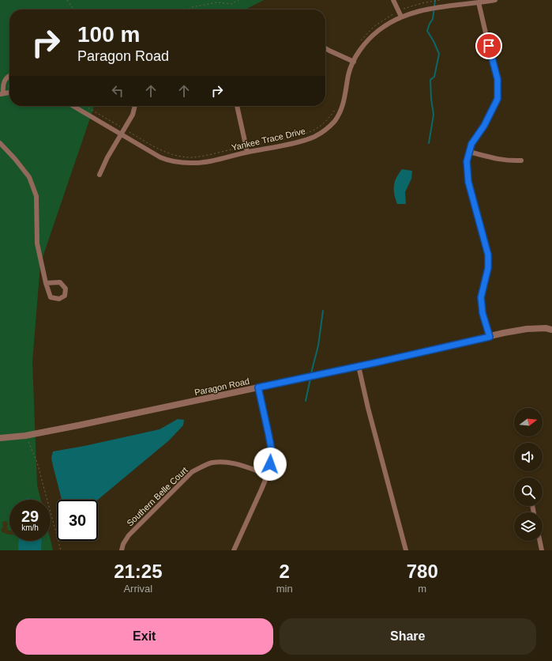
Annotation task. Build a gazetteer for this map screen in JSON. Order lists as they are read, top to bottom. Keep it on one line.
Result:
{"streets":{"street":["Yankee Trace Drive","Paragon Road","Southern Belle Court"]},"north":"right","page":{"turn":["100 m","Paragon Road"],"speed":"29 km/h","limit":"30","eta":["21:25","Arrival","2","min","780","m"],"buttons":["Exit","Share"]}}
